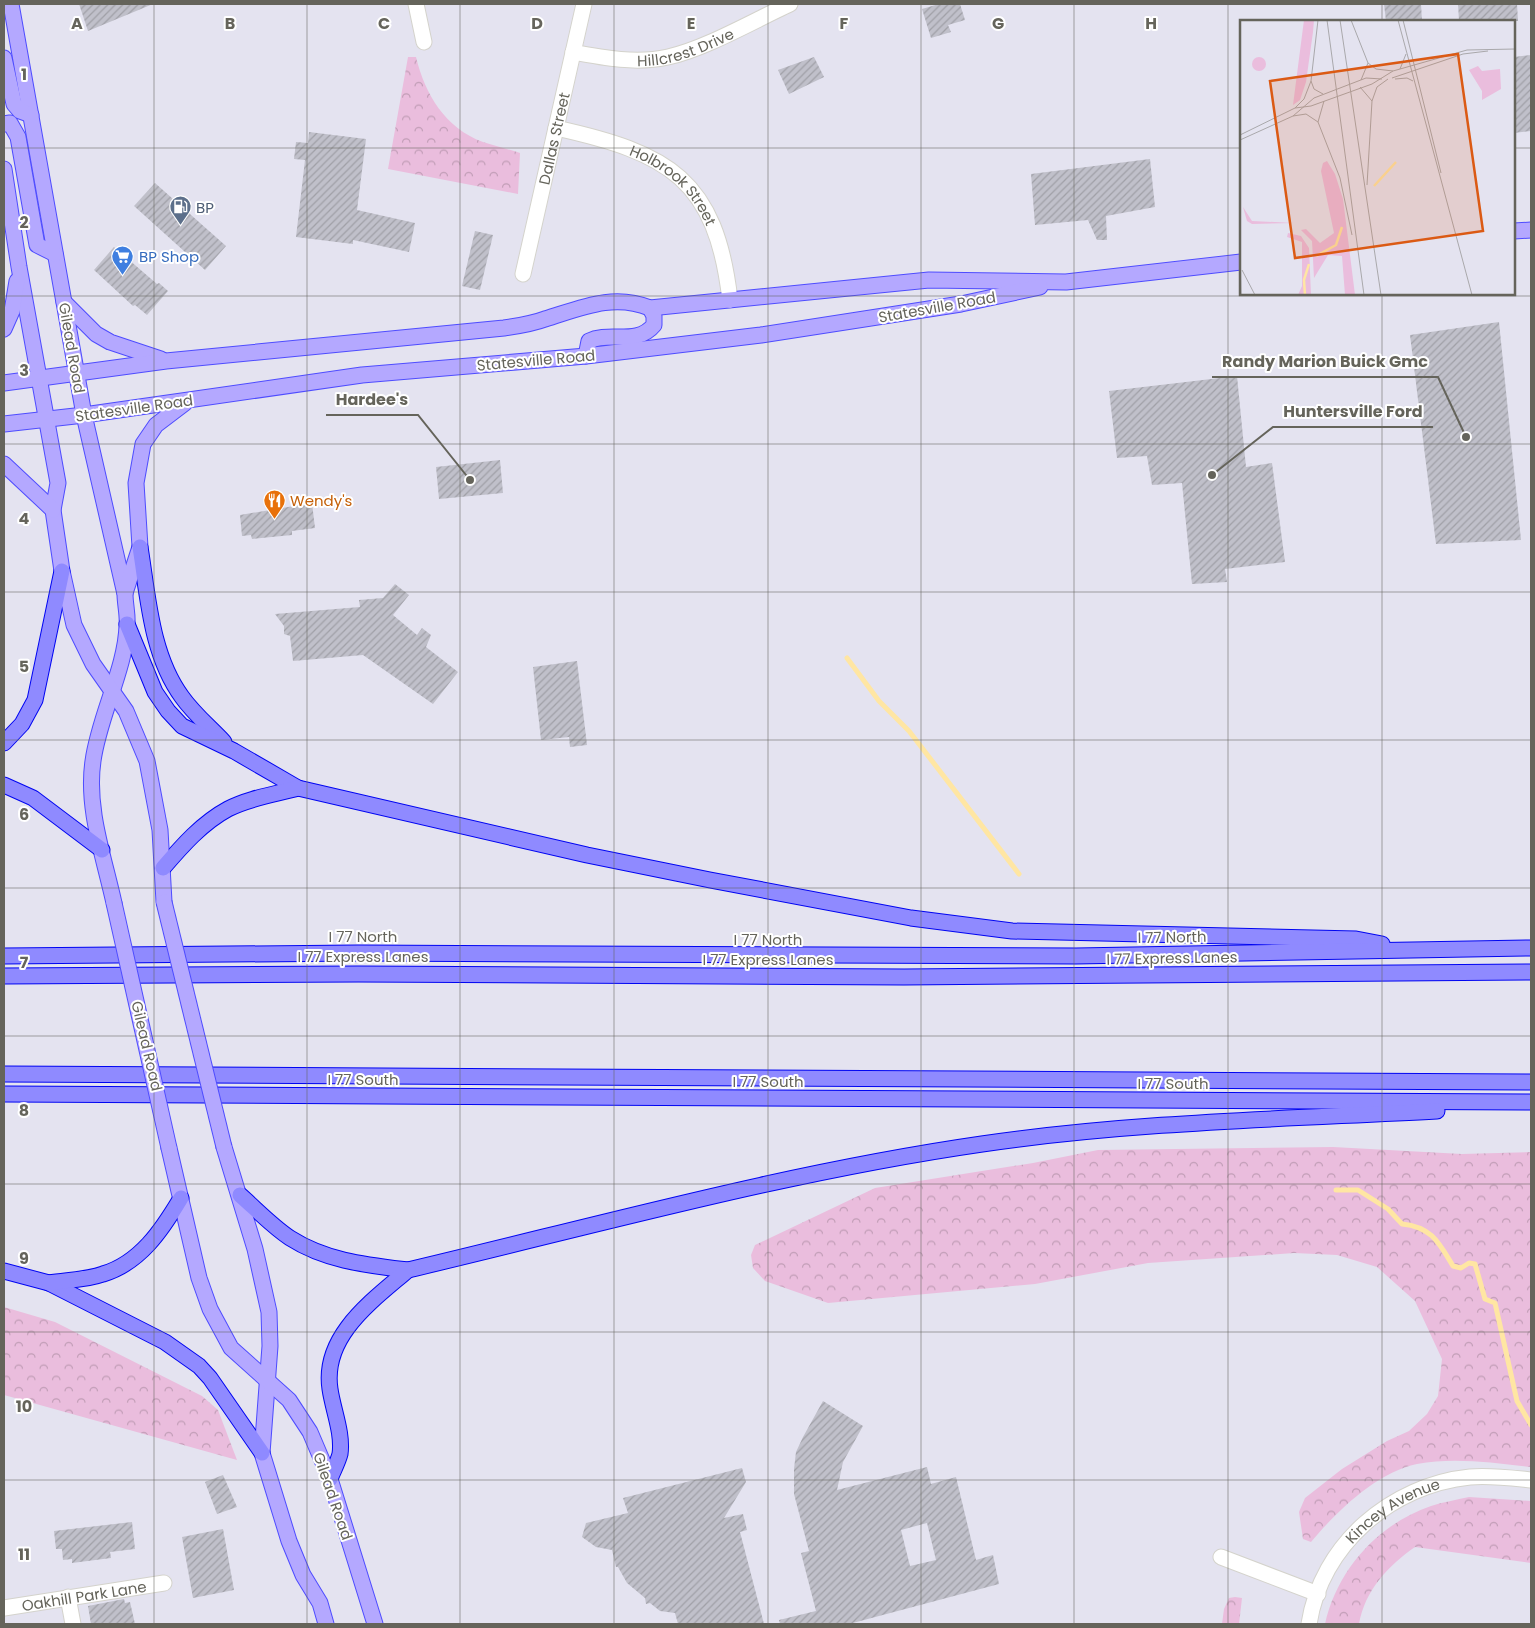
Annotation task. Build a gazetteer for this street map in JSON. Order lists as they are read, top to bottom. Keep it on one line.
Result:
{"streets":{"highway":["I 77 North","I 77 Express Lanes","I 77 South"],"main road":["Statesville Road","Gilead Road"],"street":["Hillcrest Drive","Dallas Street","Holbrook Street","Kincey Avenue","Oakhill Park Lane"]},"crossings":[["Hillcrest Drive","Dallas Street"],["Dallas Street","Holbrook Street"],["Holbrook Street","Statesville Road"],["Statesville Road","Gilead Road"]],"places":{"fuel station":["BP"],"supermarket":["BP Shop"],"other":["Randy Marion Buick Gmc","Huntersville Ford","Hardee's"],"restaurant":["Wendy's"]},"grid":{"columns":["A","B","C","D","E","F","G","H"],"rows":["1","2","3","4","5","6","7","8","9","10","11"]}}
